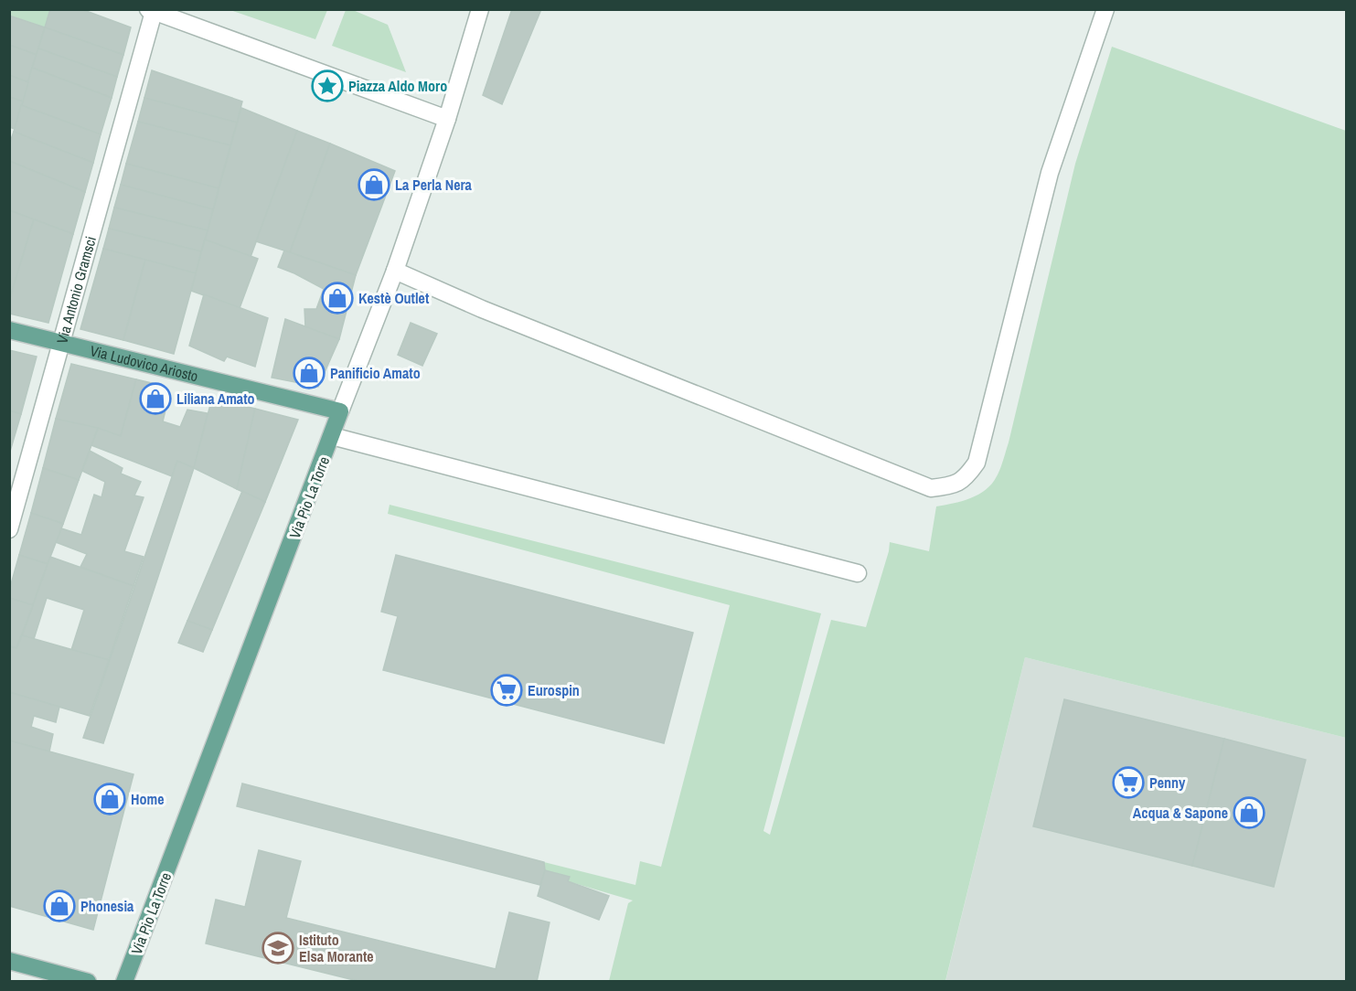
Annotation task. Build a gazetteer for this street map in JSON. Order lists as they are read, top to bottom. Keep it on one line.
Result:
{"streets":{"main road":["Via Ludovico Ariosto","Via Pio La Torre"],"street":["Via Antonio Gramsci"]},"crossings":[["Via Antonio Gramsci","Via Ludovico Ariosto"],["Via Ludovico Ariosto","Via Pio La Torre"]],"places":{"place":["Piazza Aldo Moro"],"shop":["La Perla Nera","Kestè Outlet","Panificio Amato","Liliana Amato","Home","Acqua & Sapone","Phonesia"],"supermarket":["Eurospin","Penny"],"school or university":["Istituto Elsa Morante"]}}
